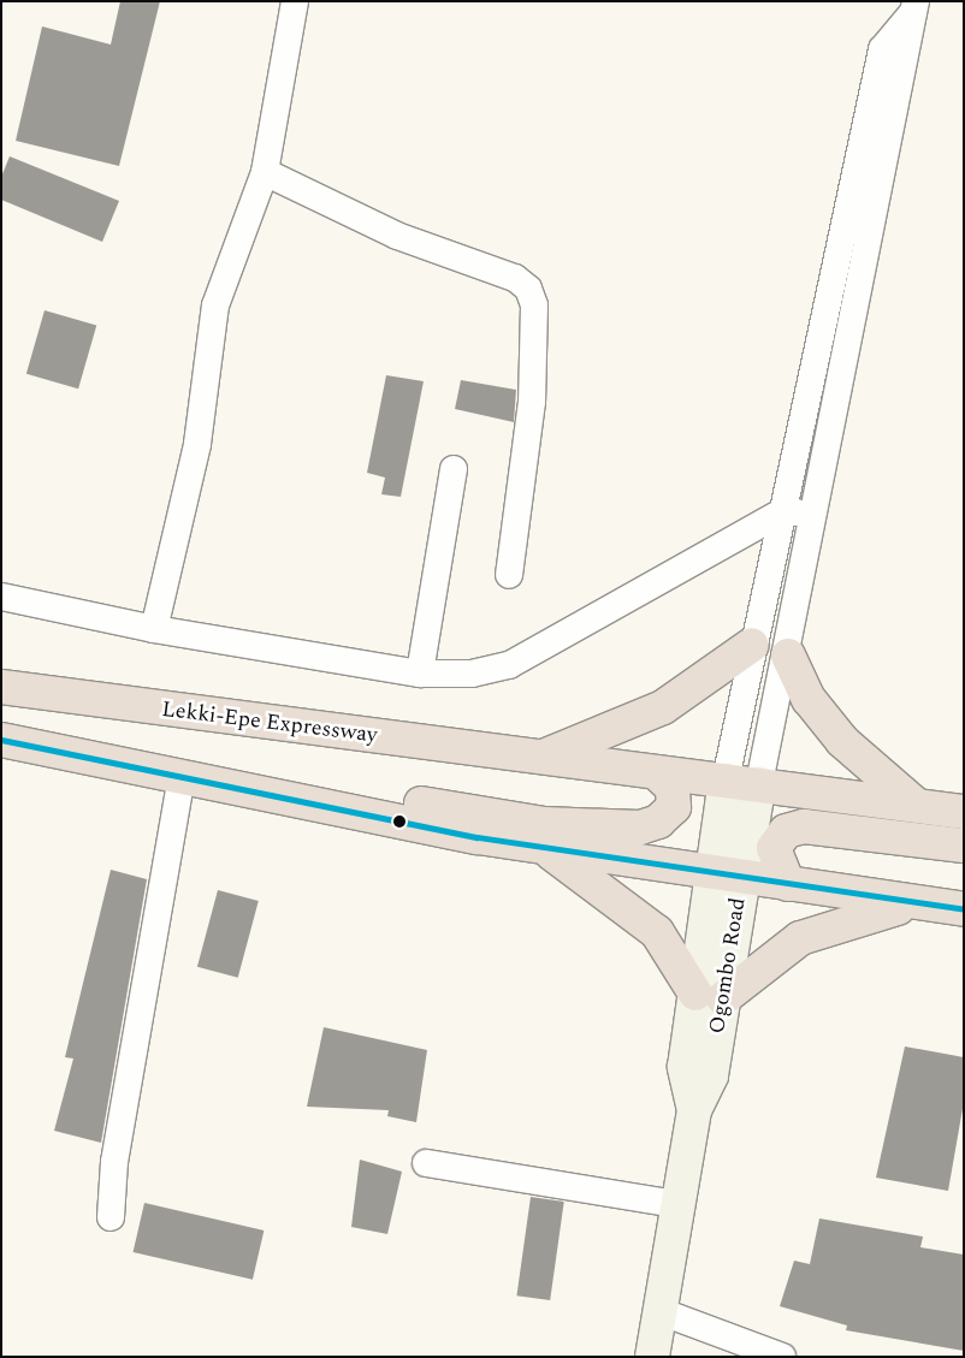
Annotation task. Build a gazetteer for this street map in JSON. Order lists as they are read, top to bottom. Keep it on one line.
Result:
{"streets":{"highway":["Lekki-Epe Expressway"],"main road":["Ogombo Road"]},"crossings":[["Lekki-Epe Expressway","Ogombo Road"]]}
